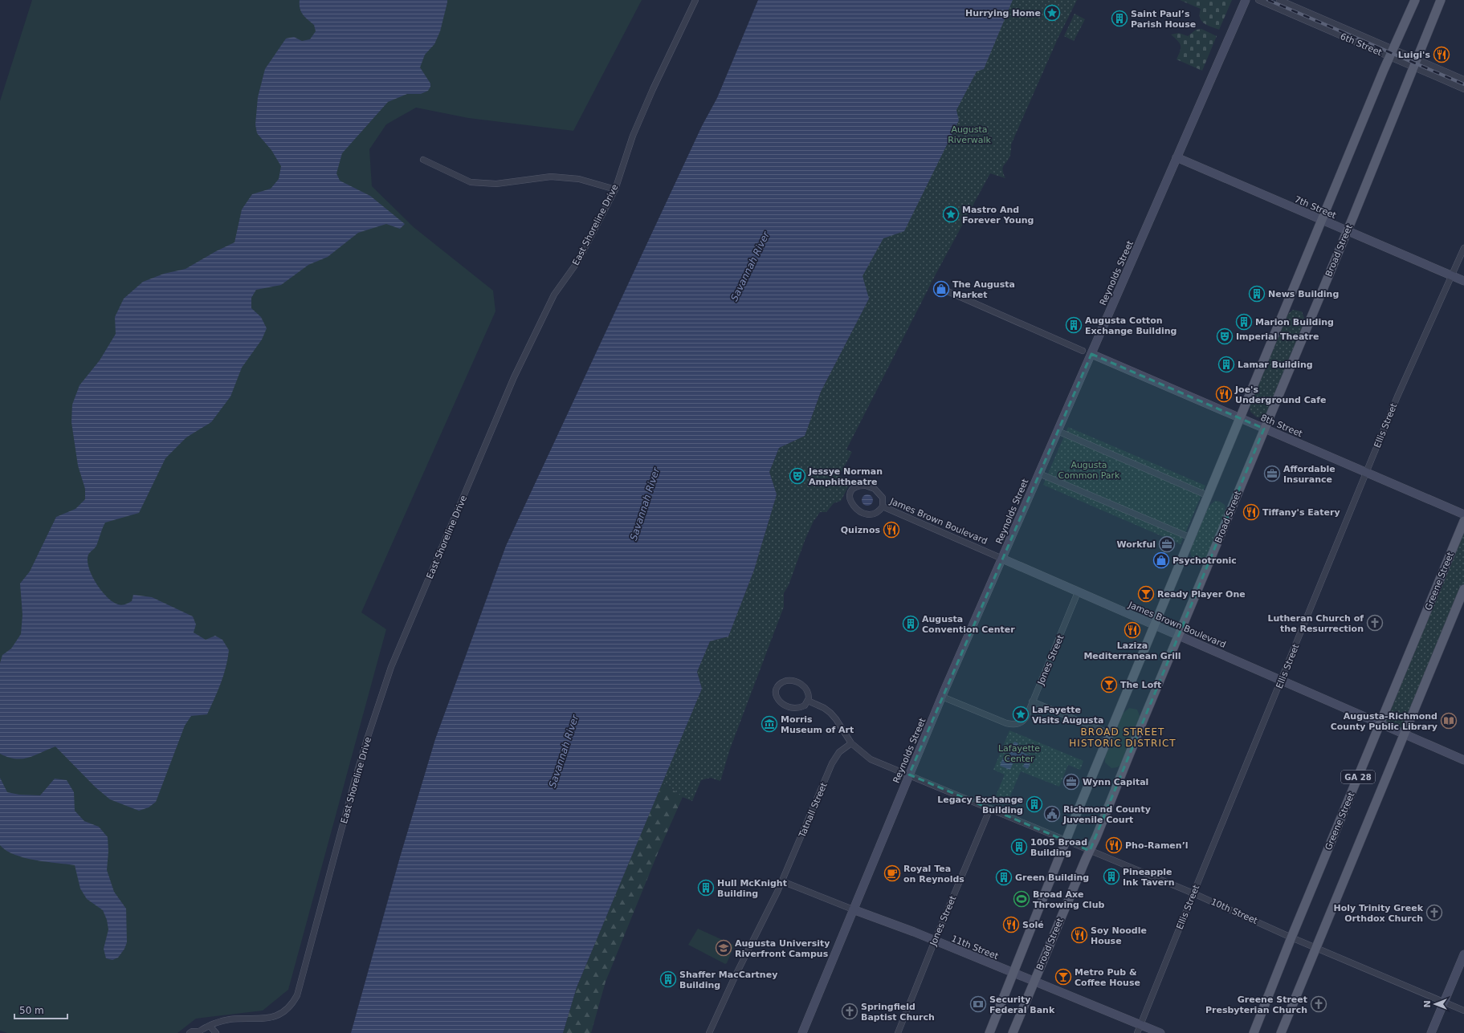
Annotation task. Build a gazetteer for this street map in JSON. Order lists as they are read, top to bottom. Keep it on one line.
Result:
{"streets":{"main road":["7th Street","Broad Street","Reynolds Street","8th Street","James Brown Boulevard","Greene Street","GA 28","11th Street"],"street":["6th Street","East Shoreline Drive","Ellis Street","Jones Street","Tatnall Street","10th Street"]},"crossings":[["6th Street","Broad Street"],["7th Street","Broad Street"],["7th Street","Reynolds Street"],["7th Street","Ellis Street"],["Broad Street","8th Street"],["Broad Street","James Brown Boulevard"],["Broad Street","10th Street"],["Broad Street","11th Street"],["Reynolds Street","8th Street"],["Reynolds Street","James Brown Boulevard"],["Reynolds Street","Jones Street"],["Reynolds Street","10th Street"],["Reynolds Street","11th Street"],["8th Street","Ellis Street"],["Ellis Street","James Brown Boulevard"],["Ellis Street","10th Street"],["Ellis Street","11th Street"],["James Brown Boulevard","Greene Street"],["James Brown Boulevard","Jones Street"],["James Brown Boulevard","GA 28"],["Greene Street","10th Street"],["Jones Street","10th Street"],["Jones Street","11th Street"],["GA 28","10th Street"],["Tatnall Street","10th Street"],["Tatnall Street","11th Street"]],"districts":["BROAD STREET HISTORIC DISTRICT"],"water":["Savannah River"],"parks":["Augusta Riverwalk","Augusta Common Park","Lafayette Center"],"places":{"place":["Hurrying Home","Mastro And Forever Young","LaFayette Visits Augusta"],"building":["Saint Paul’s Parish House","News Building","Marion Building","Augusta Cotton Exchange Building","Lamar Building","Augusta Convention Center","Legacy Exchange Building","1005 Broad Building","Pineapple Ink Tavern","Green Building","Hull McKnight Building","Shaffer MacCartney Building"],"restaurant":["Luigi's","Joe's Underground Cafe","Tiffany's Eatery","Quiznos","Laziza Mediterranean Grill","Pho-Ramen’l","Solé","Soy Noodle House"],"shop":["The Augusta Market","Psychotronic"],"theatre":["Imperial Theatre","Jessye Norman Amphitheatre"],"office":["Affordable Insurance","Workful","Wynn Capital"],"bar":["Ready Player One","The Loft","Metro Pub & Coffee House"],"church":["Lutheran Church of the Resurrection","Holy Trinity Greek Orthdox Church","Greene Street Presbyterian Church","Springfield Baptist Church"],"library":["Augusta-Richmond County Public Library"],"museum":["Morris Museum of Art"],"public building":["Richmond County Juvenile Court"],"cafe":["Royal Tea on Reynolds"],"sports":["Broad Axe Throwing Club"],"school or university":["Augusta University Riverfront Campus"],"bank":["Security Federal Bank"]},"scale_bar":"50 m","north":"left"}
